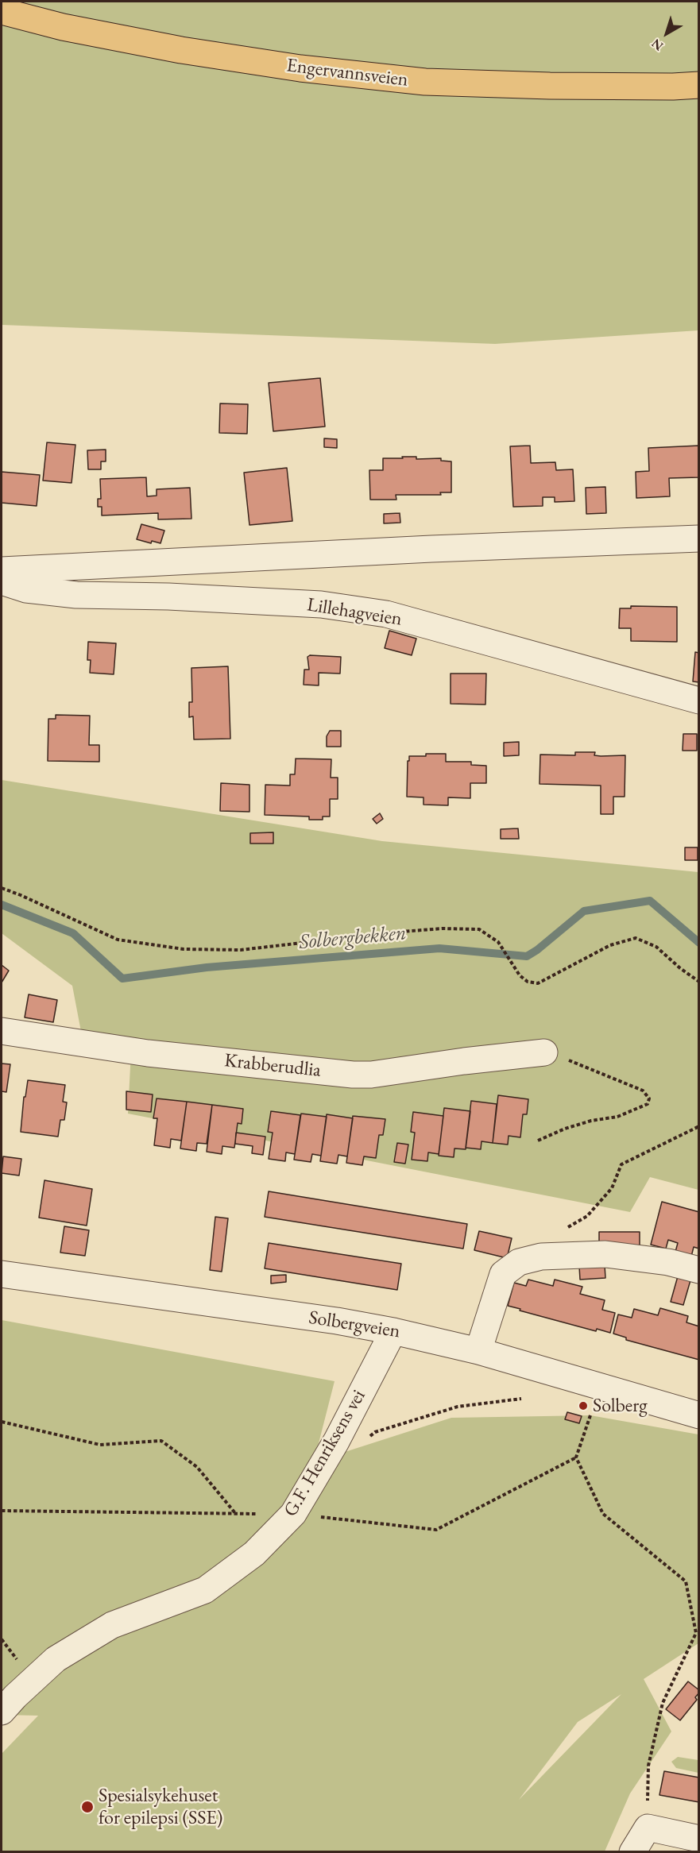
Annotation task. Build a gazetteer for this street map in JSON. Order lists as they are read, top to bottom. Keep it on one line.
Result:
{"streets":{"main road":["Engervannsveien"],"street":["Lillehagveien","Krabberudlia","Solbergveien","G.F. Henriksens vei"]},"crossings":[["Solbergveien","G.F. Henriksens vei"]],"water":["Solbergbekken"],"places":["Solberg","Spesialsykehuset for epilepsi (SSE)"],"north":"bottom left"}
